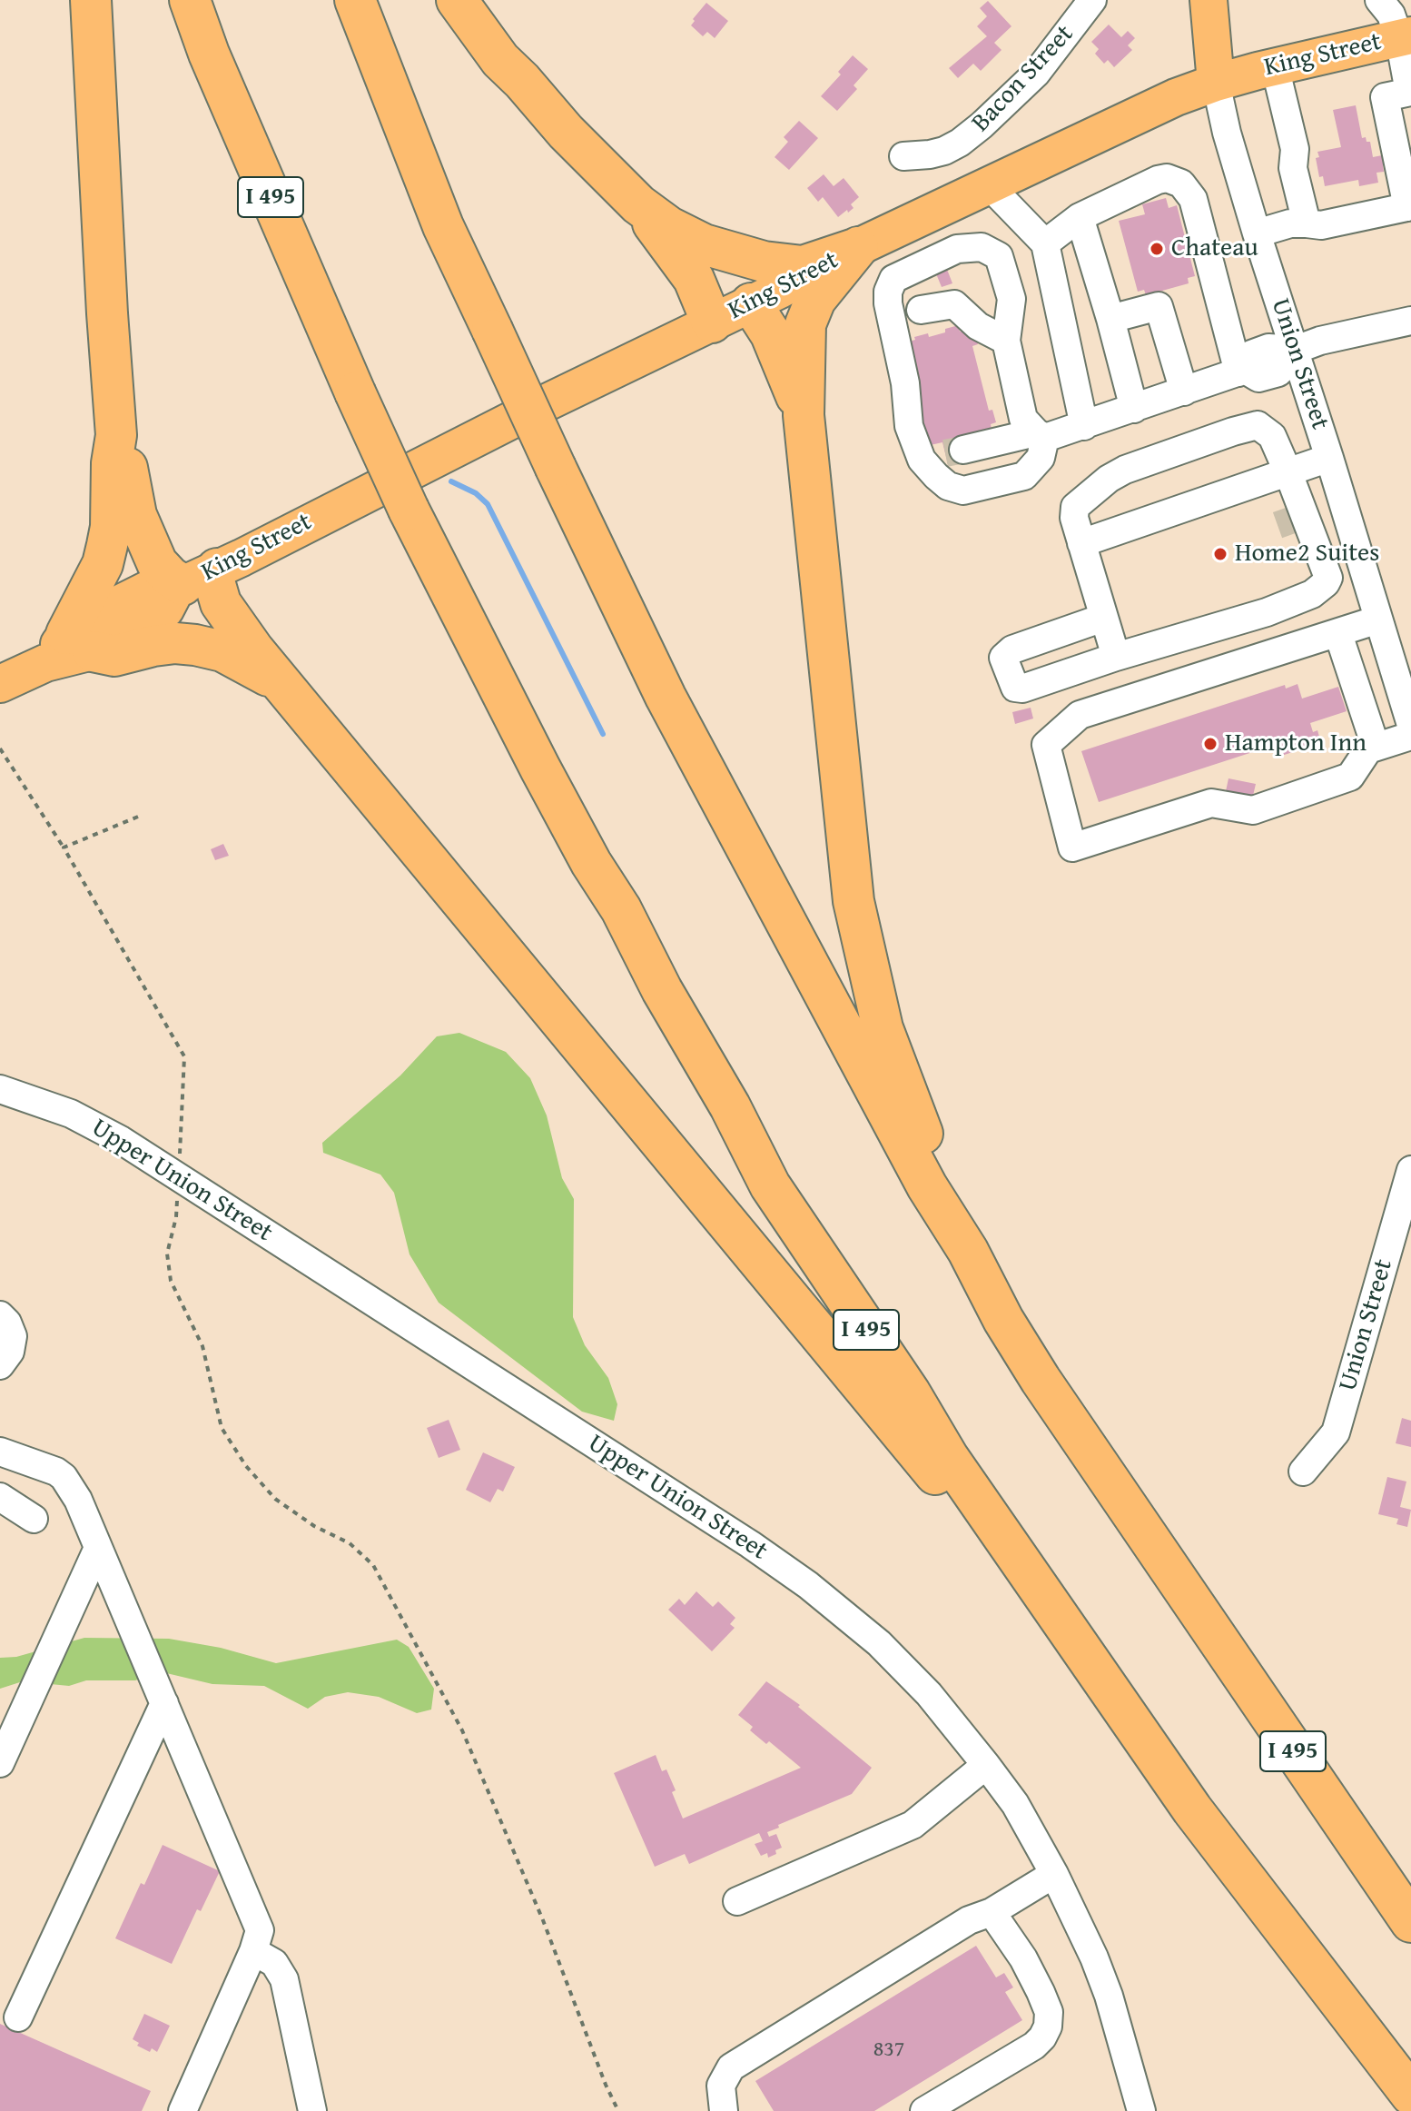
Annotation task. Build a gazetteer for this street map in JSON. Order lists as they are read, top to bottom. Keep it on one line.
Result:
{"streets":{"highway":["I 495"],"main road":["King Street","Union Street"],"street":["Bacon Street","Upper Union Street"]},"crossings":[["King Street","Union Street"]],"places":["Chateau","Home2 Suites","Hampton Inn"],"house_numbers":["837"]}
